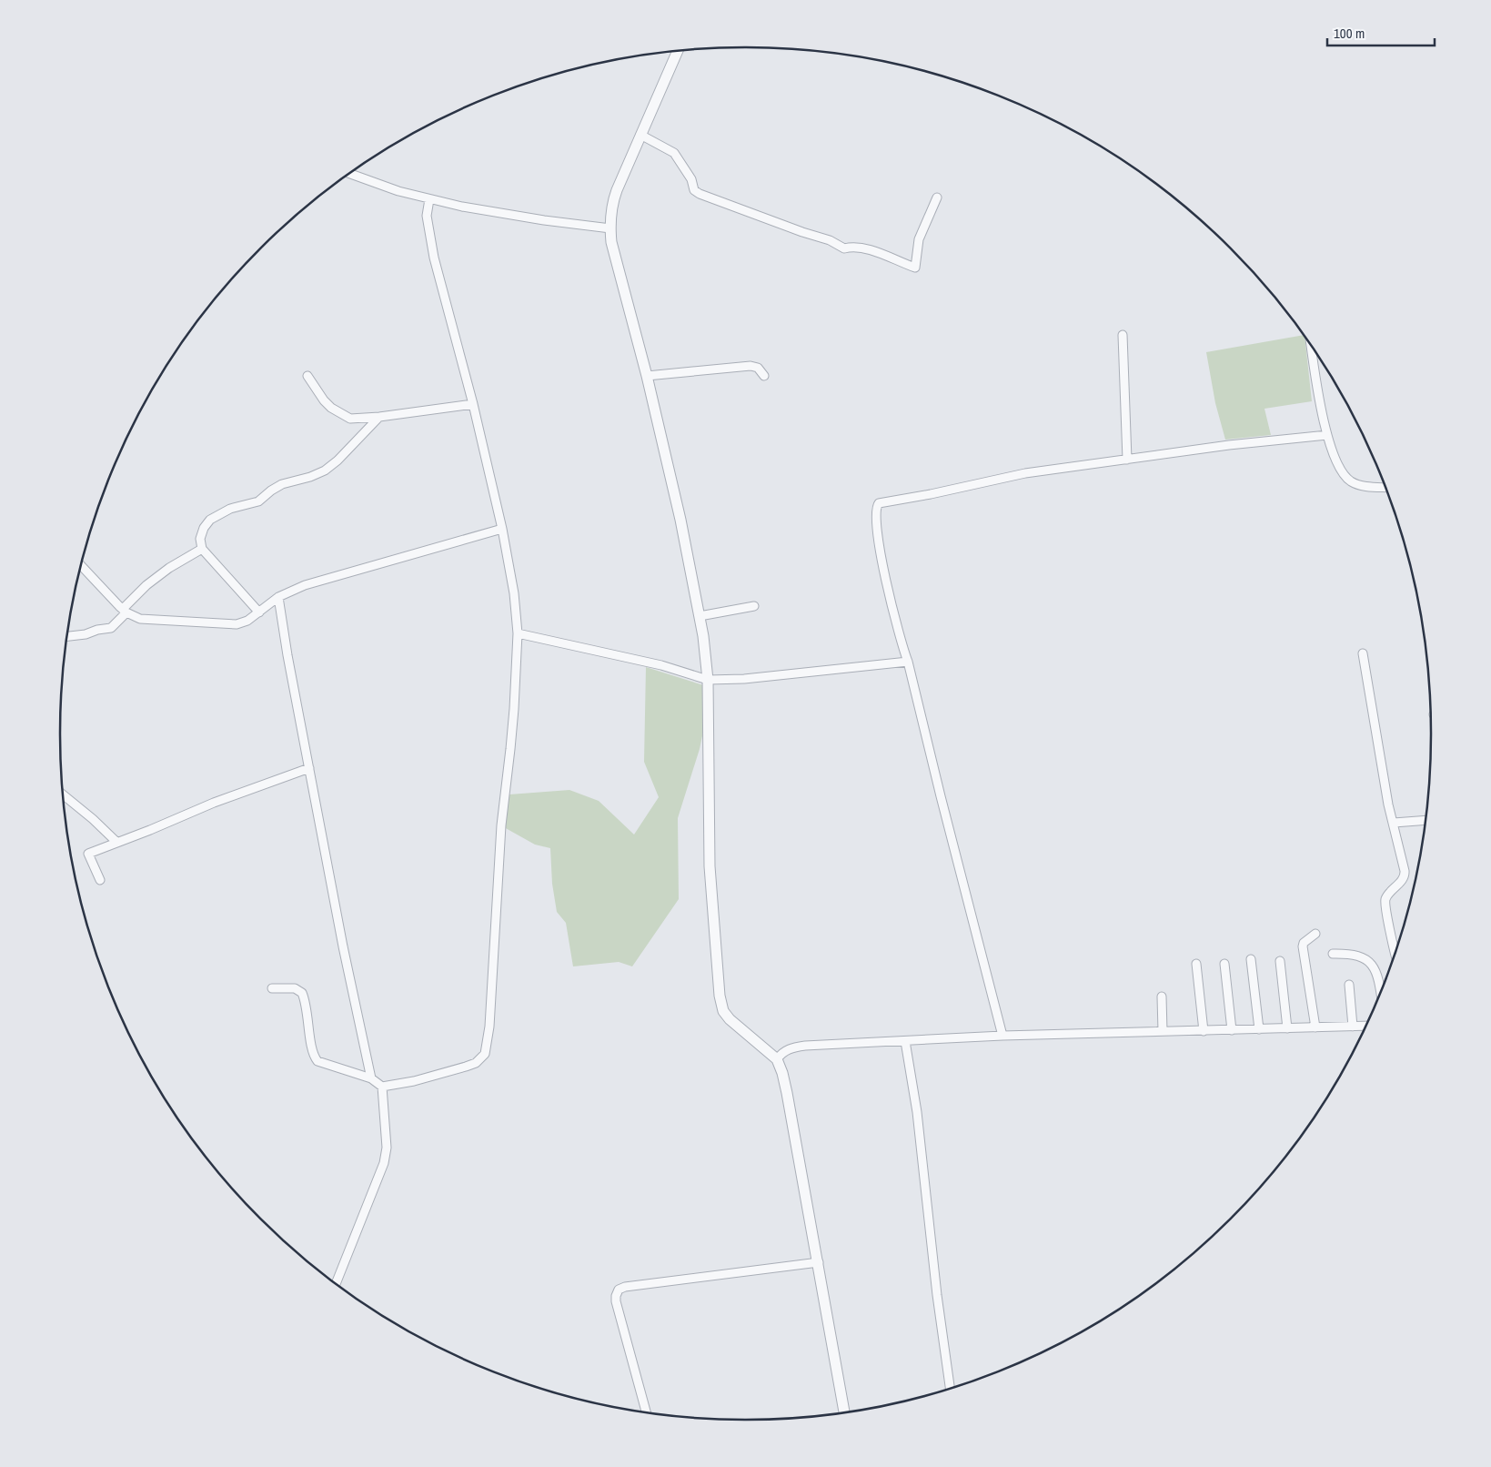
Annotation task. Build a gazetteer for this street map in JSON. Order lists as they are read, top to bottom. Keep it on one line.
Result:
{"scale_bar":"100 m"}
